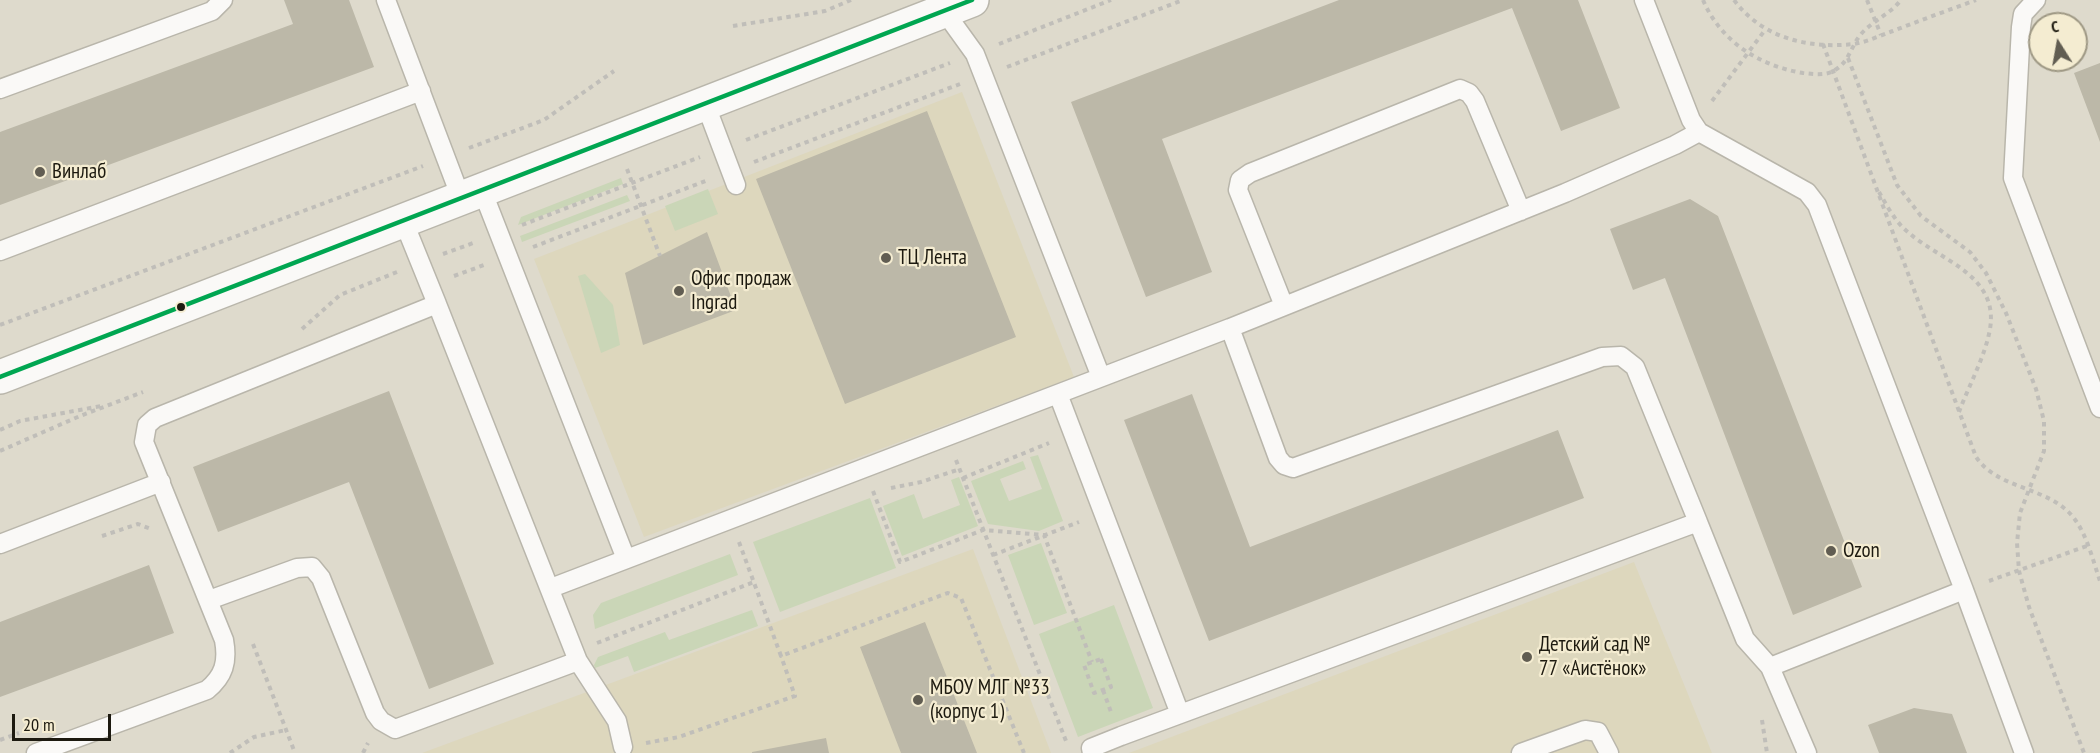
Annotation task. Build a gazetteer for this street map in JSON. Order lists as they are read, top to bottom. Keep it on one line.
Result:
{"places":["Винлаб","ТЦ Лента","Офис продаж Ingrad","Ozon","Детский сад № 77 «Аистёнок»","МБОУ МЛГ №33 (корпус 1)"],"scale_bar":"20 m","north":"top"}
